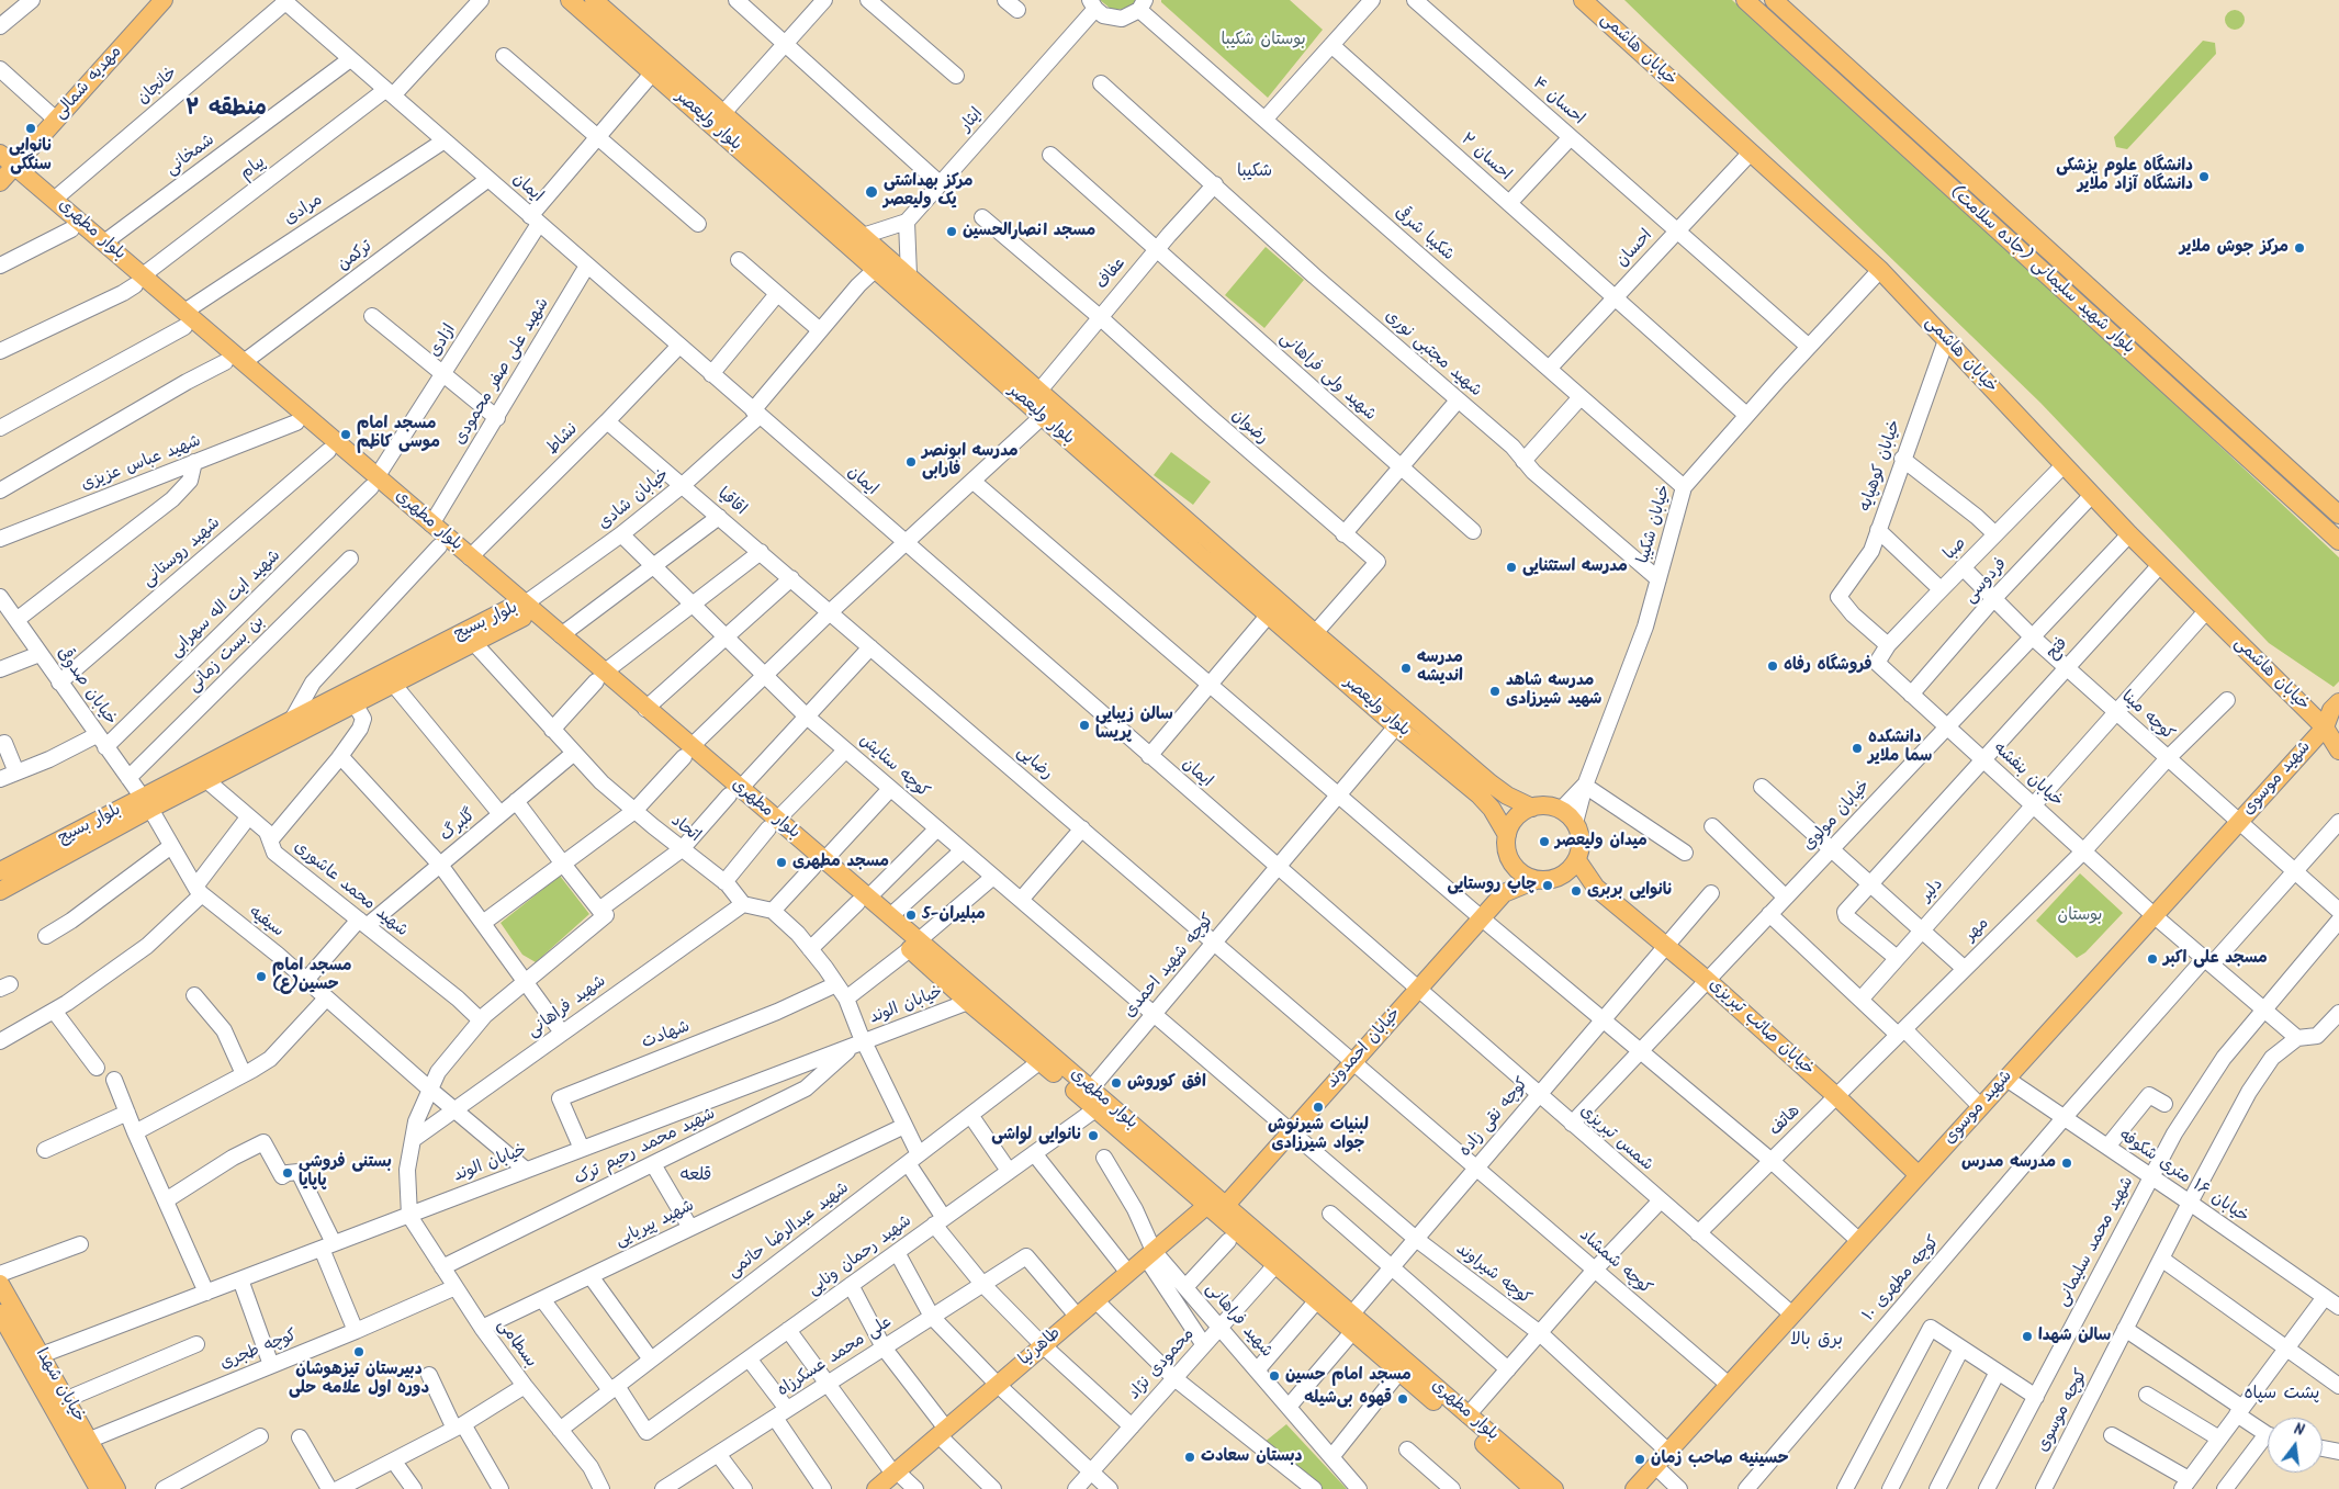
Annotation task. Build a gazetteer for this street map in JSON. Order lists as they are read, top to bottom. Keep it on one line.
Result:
{"streets":{"main road":["خیابان هاشمی","مهدیه شمالی","بلوار ولیعصر","بلوار مطهری","بلوار شهید سلیمانی (جاده سلامت)","بلوار بسیج","شهید موسوی","خیابان صائب تبریزی","خیابان احمدوند","طاهرنیا","خیابان شهدا"],"street":["خانجان","احسان ۴","ایثار","شمخانی","احسان ۲","پیام","ایمان","مرادی","شکیبا شرقی","احسان","ترکمن","عفاف","ازادی","شهید مجتبی نوری","شهید علی صفر محمودی","شهید ولی فراهانی","رضوان","نشاط","شهید عباس عزیزی","خیابان کوهپایه","خیابان شادی","اقاقیا","خیابان شکیبا","صبا","شهید روستانی","فردوسی","شهید ایت اله سهرابی","فتح","بن بست زمانی","خیابان صدوقی","کوچه مینا","رضایی","کوچه ستایش","خیابان بنفشه","خیابان مولوی","گلبرگ","اتحاد","شهید محمد عاشوری","دلیر","سیفیه","مهر","کوچه شهید احمدی","خیابان الوند","شهید فراهانی","شهادت","کوچه نقی زاده","هاتف","شمس تبریزی","شهید محمد رحیم ترک","خیابان ۱۶ متری شکوفه","شهید پیریایی","شهید عبدالرضا حاتمی","شهید محمد سلیمانی","شهید رحمان ونایی","کوچه شمشاد","کوچه شیراوند","کوچه مطهری ۱۰","بسطامی","کوچه طجری","علی محمد عسکرزاه","محمودی نژاد","کوچه موسوی"]},"crossings":[["خیابان هاشمی","احسان"],["خیابان هاشمی","خیابان کوهپایه"],["خیابان هاشمی","خیابان شکیبا"],["خیابان هاشمی","صبا"],["خیابان هاشمی","فردوسی"],["خیابان هاشمی","فتح"],["خیابان هاشمی","شهید موسوی"],["خیابان هاشمی","خیابان مولوی"],["خیابان هاشمی","دلیر"],["مهدیه شمالی","بلوار مطهری"],["خانجان","ایمان"],["خانجان","بلوار مطهری"],["احسان ۴","احسان"],["احسان ۴","خیابان شکیبا"],["ایثار","بلوار ولیعصر"],["بلوار ولیعصر","عفاف"],["بلوار ولیعصر","ازادی"],["بلوار ولیعصر","رضوان"],["بلوار ولیعصر","خیابان شادی"],["بلوار ولیعصر","خیابان شکیبا"],["بلوار ولیعصر","کوچه شهید احمدی"],["شمخانی","ایمان"],["شمخانی","بلوار مطهری"],["احسان ۲","احسان"],["احسان ۲","خیابان شکیبا"],["پیام","ایمان"],["پیام","بلوار مطهری"],["ایمان","مرادی"],["ایمان","ترکمن"],["ایمان","ازادی"],["ایمان","شهید علی صفر محمودی"],["ایمان","نشاط"],["ایمان","خیابان شادی"],["ایمان","کوچه شهید احمدی"],["ایمان","خیابان احمدوند"],["ایمان","شمس تبریزی"],["مرادی","بلوار مطهری"],["بلوار مطهری","ترکمن"],["بلوار مطهری","ازادی"],["بلوار مطهری","شهید علی صفر محمودی"],["بلوار مطهری","نشاط"],["بلوار مطهری","شهید عباس عزیزی"],["بلوار مطهری","خیابان شادی"],["بلوار مطهری","شهید روستانی"],["بلوار مطهری","شهید ایت اله سهرابی"],["بلوار مطهری","بلوار بسیج"],["بلوار مطهری","کوچه شهید احمدی"],["بلوار مطهری","خیابان الوند"],["بلوار مطهری","خیابان احمدوند"],["بلوار مطهری","کوچه نقی زاده"],["بلوار مطهری","شهید عبدالرضا حاتمی"],["بلوار مطهری","شهید رحمان ونایی"],["بلوار مطهری","طاهرنیا"],["بلوار مطهری","محمودی نژاد"],["شکیبا شرقی","احسان"],["شکیبا شرقی","خیابان شکیبا"],["عفاف","شهید مجتبی نوری"],["عفاف","شهید ولی فراهانی"],["عفاف","رضوان"],["ازادی","شهید ایت اله سهرابی"],["شهید مجتبی نوری","خیابان شکیبا"],["نشاط","اقاقیا"],["خیابان کوهپایه","صبا"],["خیابان شادی","اقاقیا"],["خیابان شادی","بلوار بسیج"],["خیابان شادی","کوچه ستایش"],["اقاقیا","رضایی"],["صبا","کوچه مینا"],["صبا","خیابان بنفشه"],["شهید روستانی","خیابان صدوقی"],["فردوسی","کوچه مینا"],["فردوسی","خیابان بنفشه"],["شهید ایت اله سهرابی","خیابان صدوقی"],["بلوار بسیج","خیابان صدوقی"],["بلوار بسیج","اتحاد"],["بلوار بسیج","شهید محمد عاشوری"],["بلوار بسیج","سیفیه"],["فتح","کوچه مینا"],["فتح","خیابان بنفشه"],["فتح","دلیر"],["بن بست زمانی","خیابان صدوقی"],["خیابان صدوقی","سیفیه"],["کوچه مینا","شهید موسوی"],["کوچه مینا","خیابان مولوی"],["کوچه مینا","دلیر"],["کوچه مینا","مهر"],["کوچه مینا","کوچه مطهری ۱۰"],["رضایی","کوچه شهید احمدی"],["رضایی","خیابان احمدوند"],["رضایی","کوچه شمشاد"],["کوچه ستایش","کوچه شهید احمدی"],["کوچه ستایش","خیابان احمدوند"],["کوچه ستایش","کوچه شیراوند"],["خیابان بنفشه","شهید موسوی"],["خیابان بنفشه","خیابان مولوی"],["خیابان بنفشه","دلیر"],["خیابان بنفشه","مهر"],["خیابان بنفشه","شهید محمد سلیمانی"],["خیابان بنفشه","کوچه مطهری ۱۰"],["خیابان بنفشه","کوچه موسوی"],["شهید موسوی","خیابان صائب تبریزی"],["شهید موسوی","شمس تبریزی"],["شهید موسوی","خیابان ۱۶ متری شکوفه"],["شهید موسوی","کوچه شمشاد"],["شهید موسوی","کوچه شیراوند"],["خیابان مولوی","خیابان صائب تبریزی"],["خیابان مولوی","شمس تبریزی"],["گلبرگ","اتحاد"],["گلبرگ","شهید محمد عاشوری"],["گلبرگ","سیفیه"],["اتحاد","شهید فراهانی"],["سیفیه","خیابان الوند"],["سیفیه","شهید فراهانی"],["مهر","هاتف"],["خیابان الوند","شهادت"],["خیابان الوند","شهید محمد رحیم ترک"],["خیابان الوند","بسطامی"],["خیابان الوند","خیابان شهدا"],["شهید فراهانی","طاهرنیا"],["شهید فراهانی","محمودی نژاد"],["خیابان صائب تبریزی","کوچه نقی زاده"],["خیابان صائب تبریزی","هاتف"],["خیابان احمدوند","شمس تبریزی"],["خیابان احمدوند","کوچه شمشاد"],["خیابان احمدوند","کوچه شیراوند"],["کوچه نقی زاده","شمس تبریزی"],["کوچه نقی زاده","کوچه شمشاد"],["کوچه نقی زاده","کوچه شیراوند"],["هاتف","شمس تبریزی"],["شهید محمد رحیم ترک","بسطامی"],["خیابان ۱۶ متری شکوفه","شهید محمد سلیمانی"],["خیابان ۱۶ متری شکوفه","کوچه مطهری ۱۰"],["خیابان ۱۶ متری شکوفه","کوچه موسوی"],["شهید پیریایی","بسطامی"],["شهید عبدالرضا حاتمی","شهید رحمان ونایی"],["شهید عبدالرضا حاتمی","بسطامی"],["بسطامی","کوچه طجری"],["طاهرنیا","علی محمد عسکرزاه"],["کوچه طجری","خیابان شهدا"]],"districts":["منطقه ۲","شکیبا","قلعه","برق بالا","پشت سپاه"],"parks":["بوستان شکیبا","بوستان"],"places":["نانوایی سنگکی","دانشگاه علوم پزشکی دانشگاه آزاد ملایر","مرکز بهداشتی یک ولیعصر","مسجد انصارالحسین","مرکز جوش ملایر","مسجد امام موسی کاظم","مدرسه ابونصر فارابی","مدرسه استثنایی","فروشگاه رفاه","مدرسه اندیشه","مدرسه شاهد شهید شیرزادی","سالن زیبایی پریسا","دانشکده سما ملایر","میدان ولیعصر","مسجد مطهری","چاپ روستایی","نانوایی بربری","مبلیران-5","مسجد علی اکبر","مسجد امام حسین(ع)","افق کوروش","لبنیات شیرنوش جواد شیرزادی","نانوایی لواشی","مدرسه مدرس","بستنی فروشی پاپایا","سالن شهدا","دبیرستان تیزهوشان دوره اول علامه حلی","مسجد امام حسین","قهوه بی‌شیله","دبستان سعادت","حسینیه صاحب زمان"],"north":"top"}
